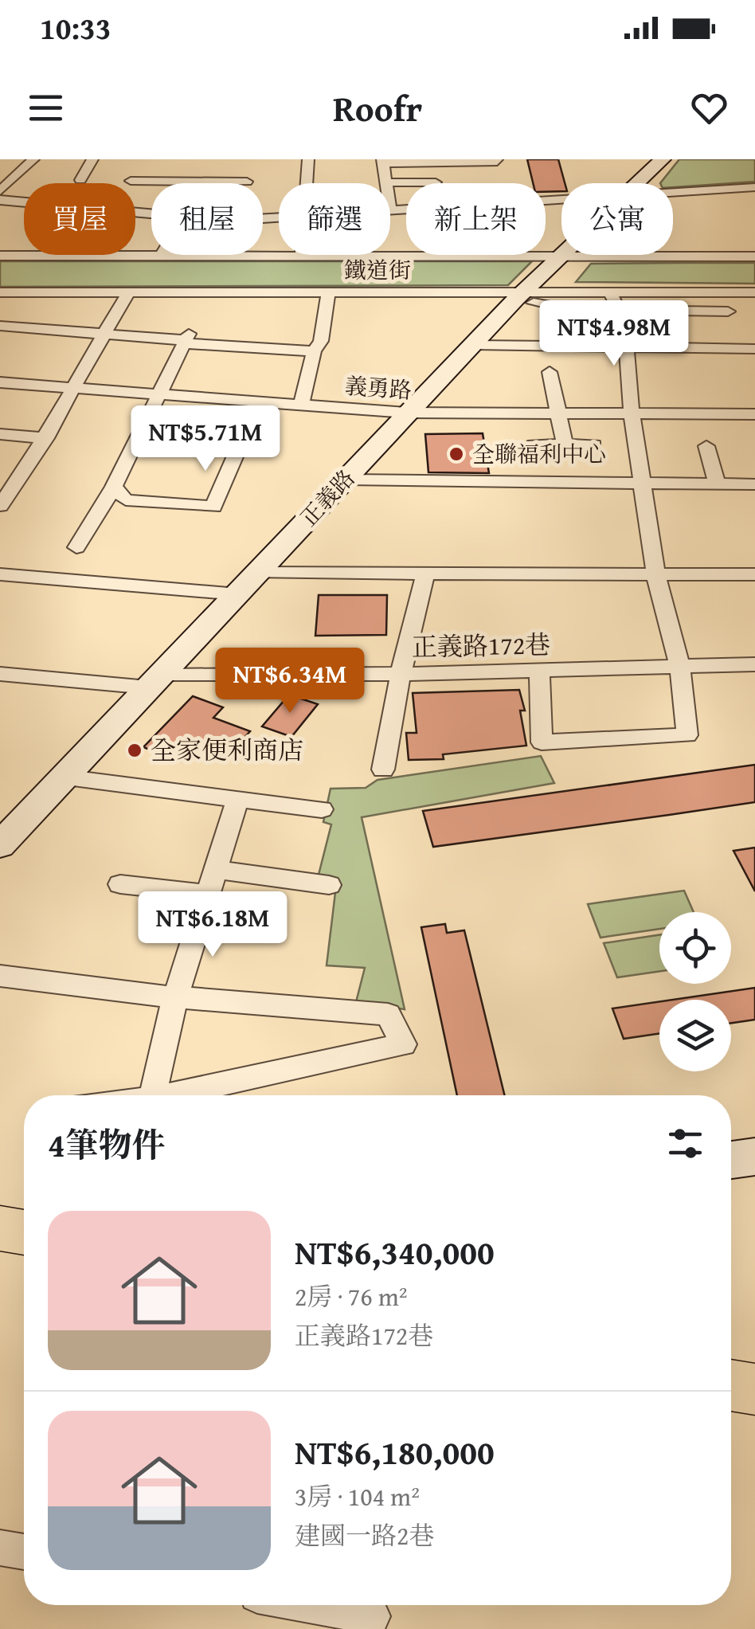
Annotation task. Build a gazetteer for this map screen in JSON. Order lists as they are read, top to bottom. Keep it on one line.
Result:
{"streets":{"street":["鐵道街","義勇路","正義路","正義路172巷"]},"crossings":[["鐵道街","正義路"],["義勇路","正義路"],["正義路","正義路172巷"]],"places":["全聯福利中心","全家便利商店"],"page":{"status":"10:33","header":"Roofr","chip":["買屋","租屋","篩選","新上架","公寓"],"price":["NT$4.98M","NT$5.71M","NT$6.34M","NT$6.18M"],"heading":"4筆物件","list":[{"name":"NT$6,340,000","note":"2房 · 76 m² · 正義路172巷"},{"name":"NT$6,180,000","note":"3房 · 104 m² · 建國一路2巷"}]}}
